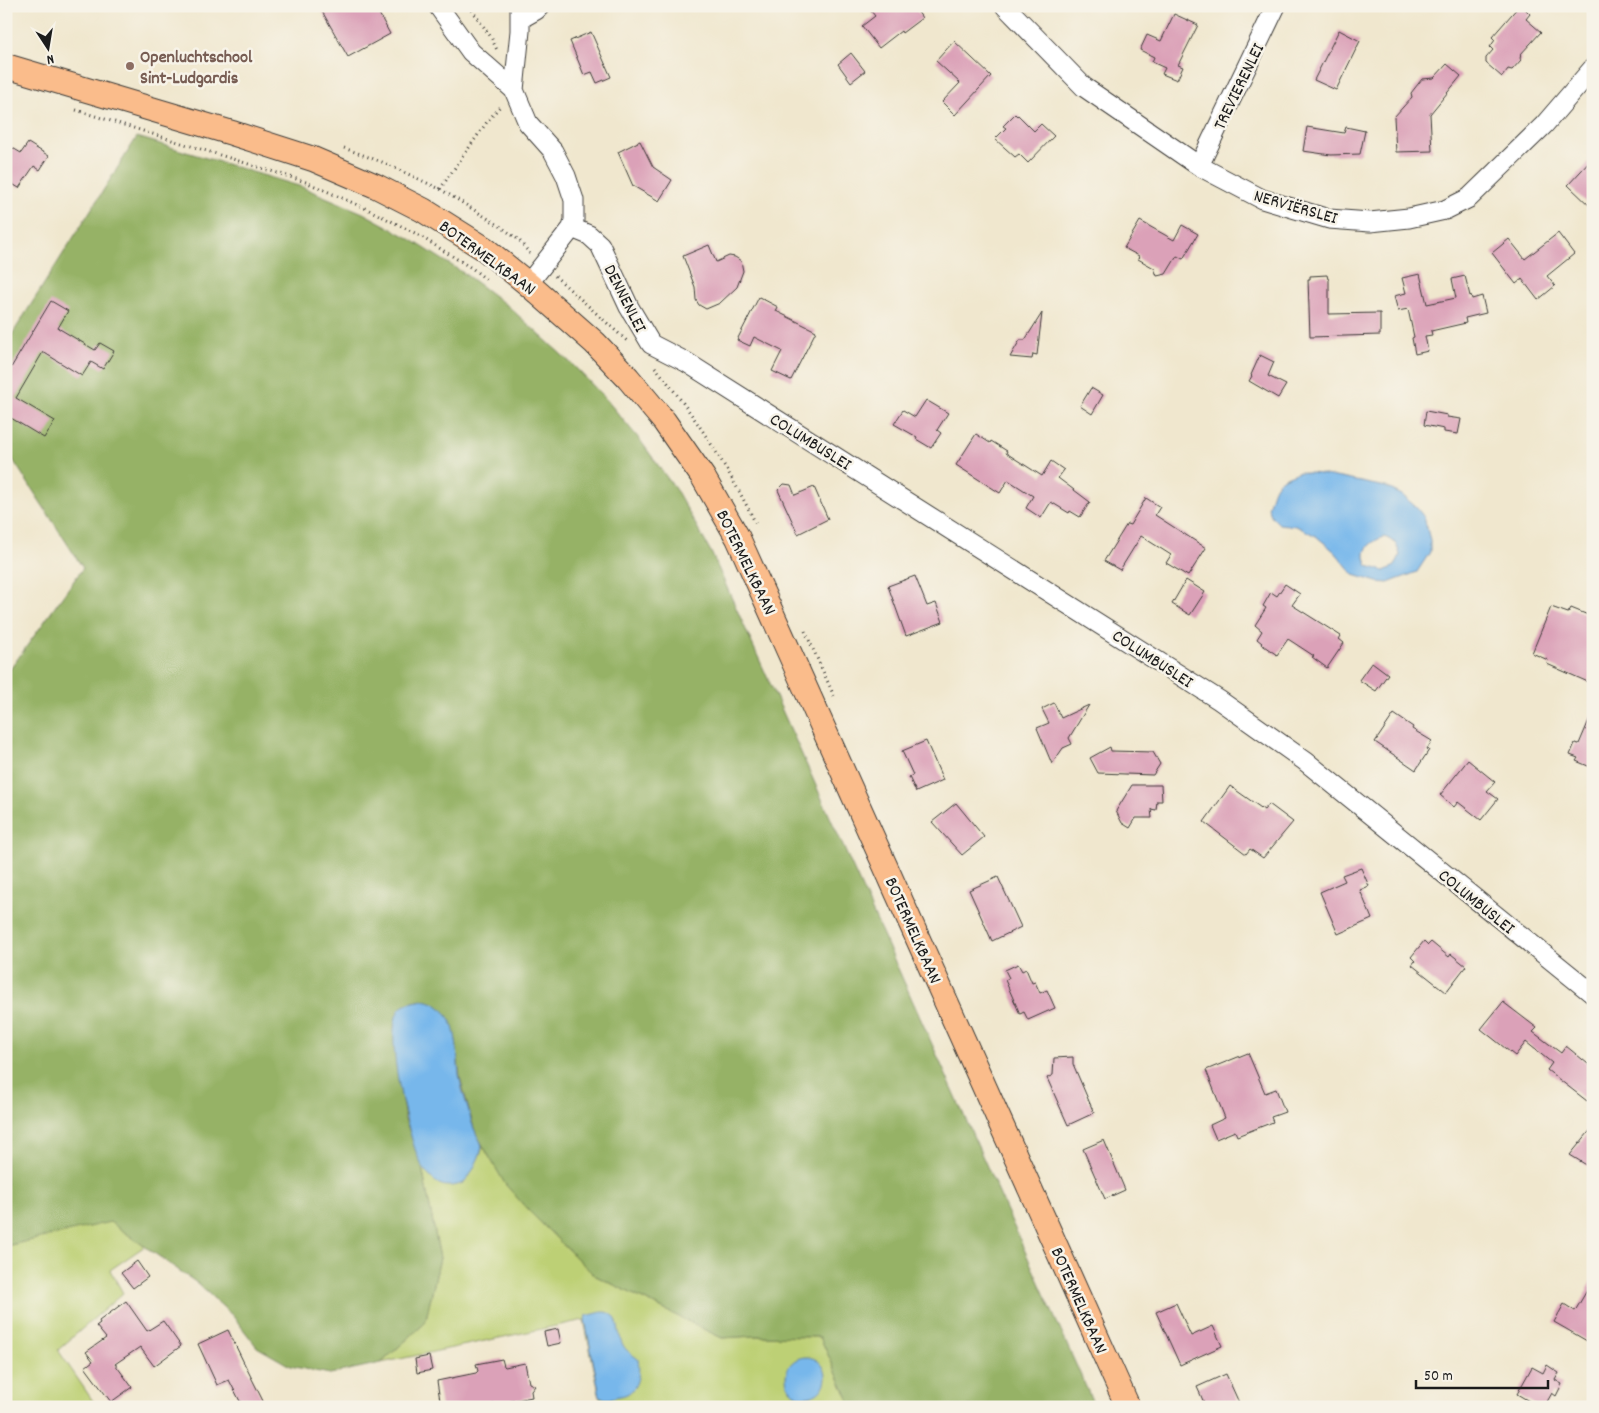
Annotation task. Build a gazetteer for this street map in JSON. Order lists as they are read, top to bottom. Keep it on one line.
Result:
{"streets":{"main road":["BOTERMELKBAAN"],"street":["TREVIERENLEI","NERVIËRSLEI","DENNENLEI","COLUMBUSLEI"]},"crossings":[["TREVIERENLEI","NERVIËRSLEI"],["DENNENLEI","COLUMBUSLEI"]],"places":["Openluchtschool Sint-Ludgardis"],"scale_bar":"50 m","north":"bottom"}
